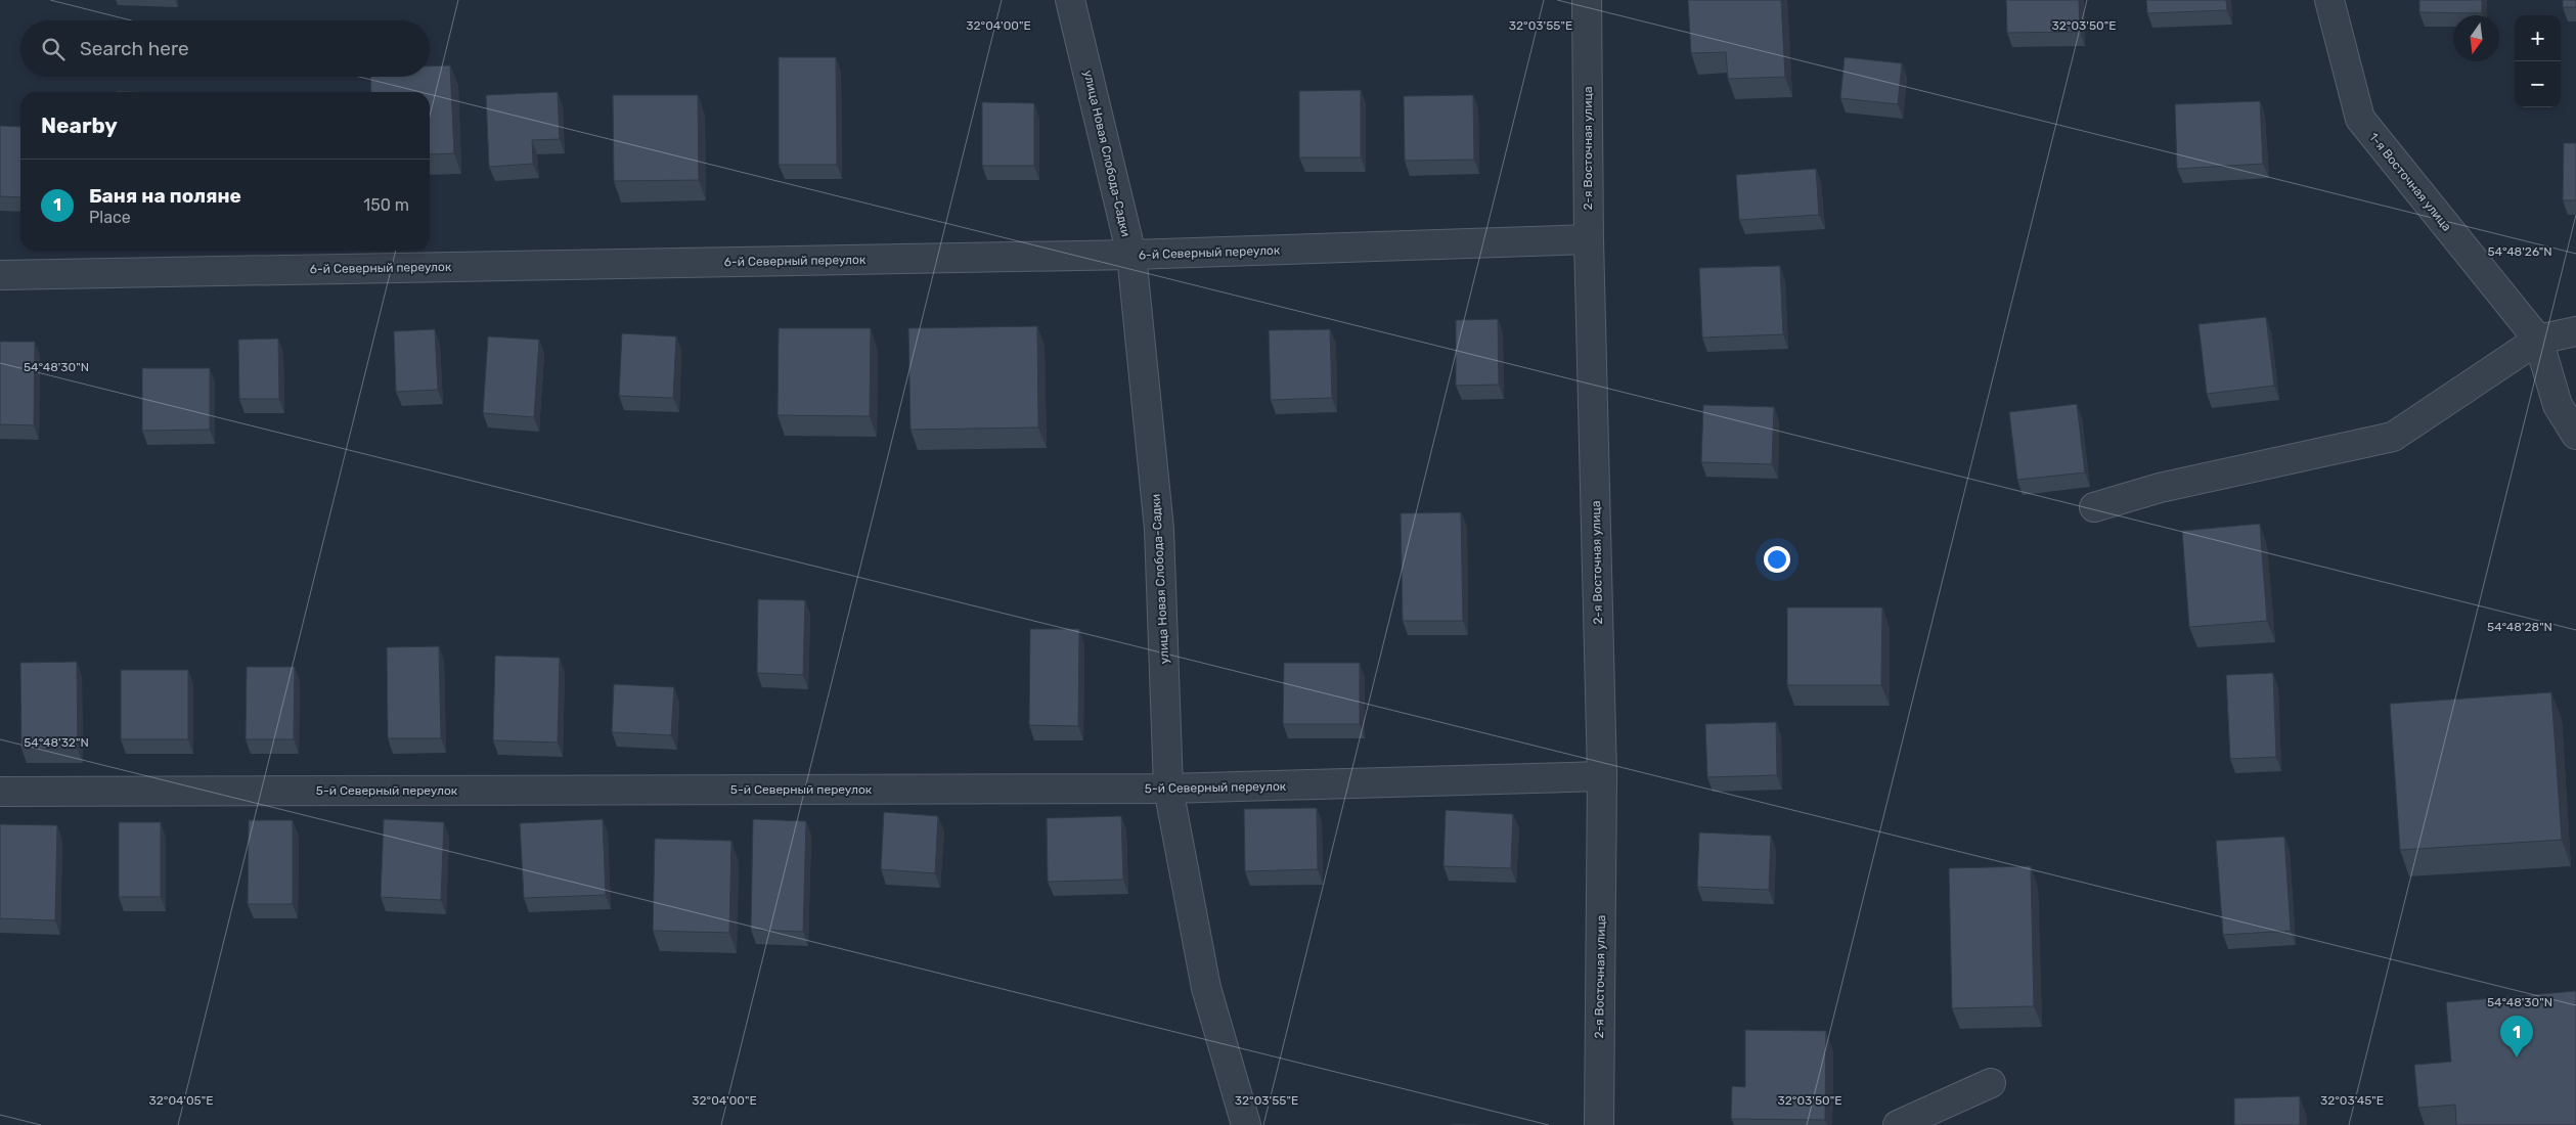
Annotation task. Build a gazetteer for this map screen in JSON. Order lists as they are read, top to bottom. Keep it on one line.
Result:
{"streets":{"street":["2-я Восточная улица","улица Новая Слобода-Садки","1-я Восточная улица","6-й Северный переулок","5-й Северный переулок"]},"crossings":[["2-я Восточная улица","6-й Северный переулок"],["2-я Восточная улица","5-й Северный переулок"],["улица Новая Слобода-Садки","6-й Северный переулок"],["улица Новая Слобода-Садки","5-й Северный переулок"]],"north":"bottom","page":{"map_buttons":["+","−"],"search":"Search here","heading":"Nearby","list":[{"mark":"1","name":"Баня на поляне","note":"Place","value":"150 m"}],"pins":"1"},"coordinates":["32°04'00\"E","32°03'55\"E","32°03'50\"E","54°48'26\"N","54°48'30\"N","54°48'28\"N","54°48'32\"N","32°04'05\"E","32°03'45\"E"]}
